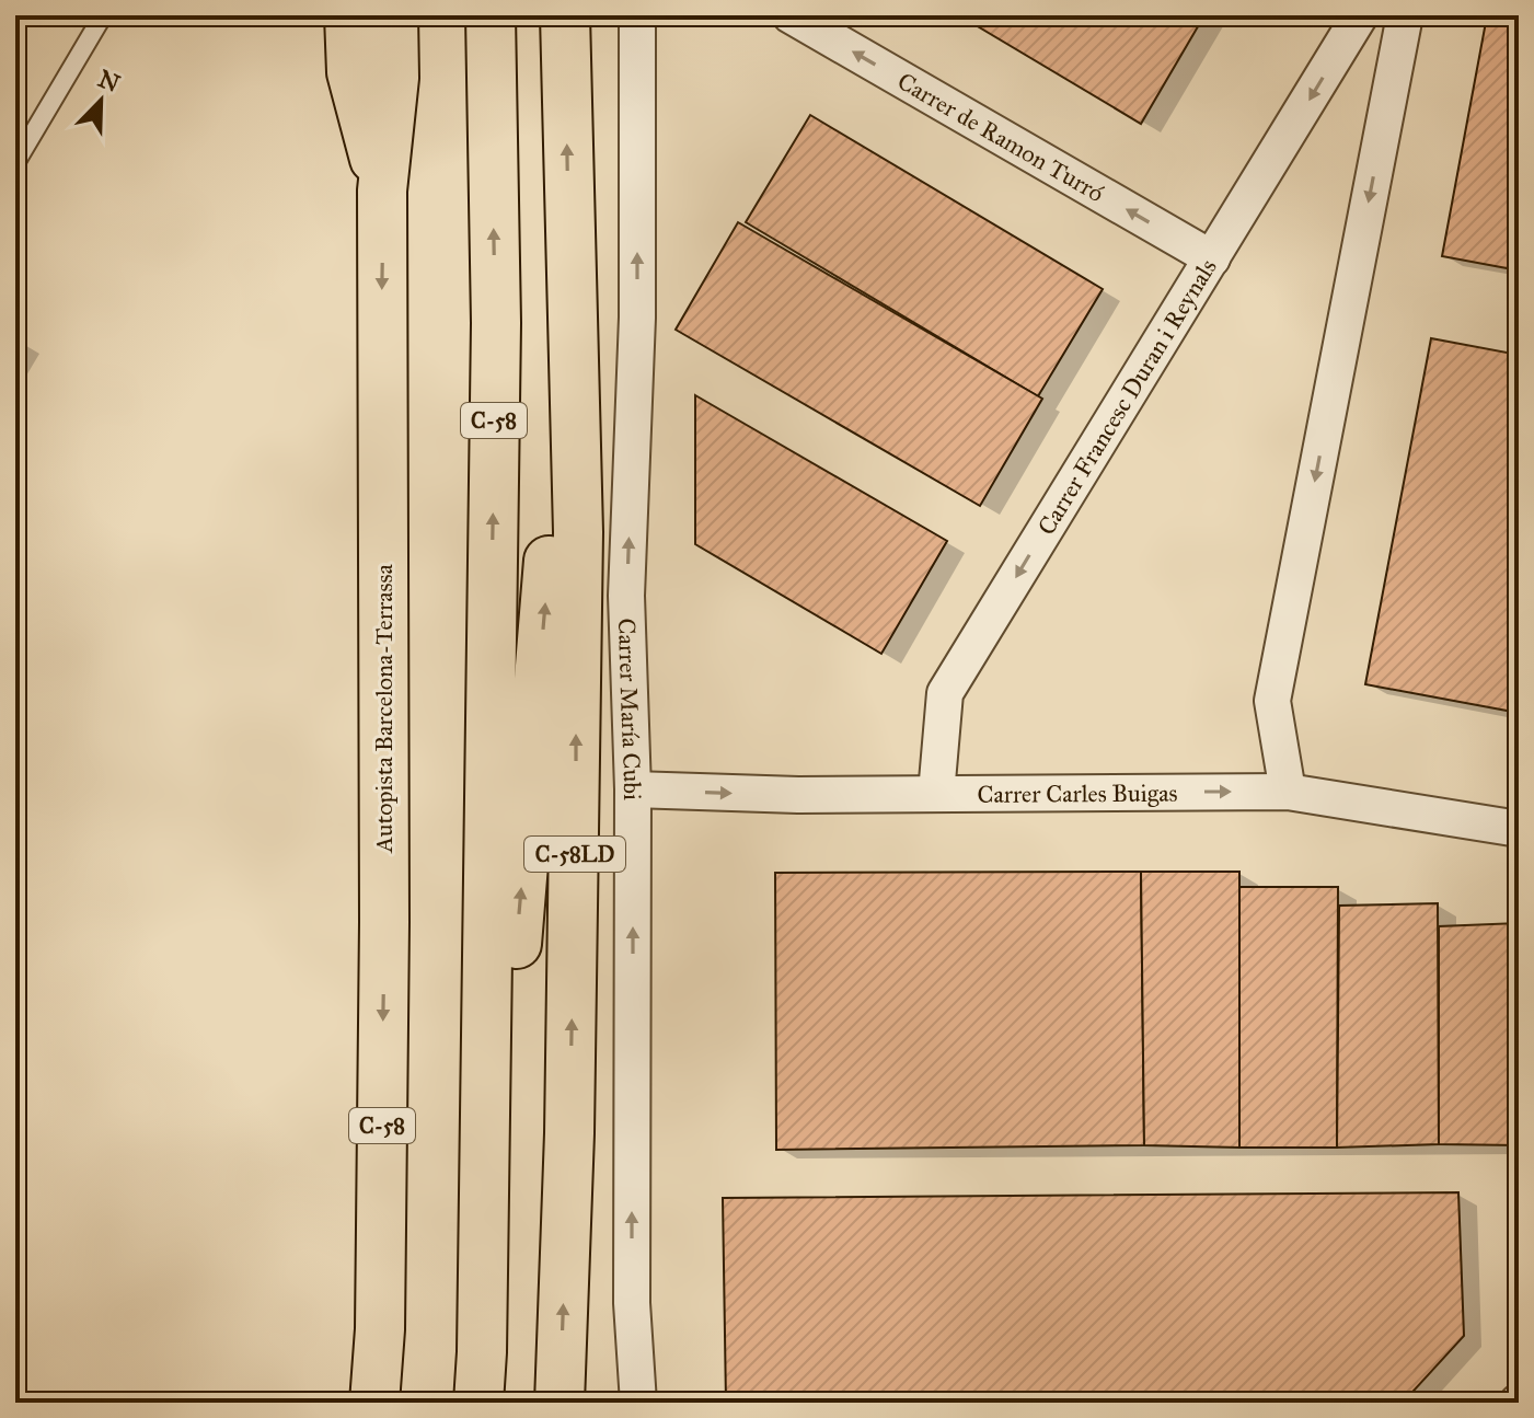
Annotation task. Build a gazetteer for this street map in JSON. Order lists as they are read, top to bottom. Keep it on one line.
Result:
{"streets":{"highway":["C-58","Autopista Barcelona-Terrassa","C-58LD"],"street":["Carrer de Ramon Turró","Carrer Francesc Duran i Reynals","Carrer María Cubi","Carrer Carles Buigas"]},"crossings":[["Carrer de Ramon Turró","Carrer Francesc Duran i Reynals"],["Carrer Francesc Duran i Reynals","Carrer Carles Buigas"],["Carrer María Cubi","Carrer Carles Buigas"]],"one_way":["Carrer de Ramon Turró","Carrer María Cubi","Carrer Carles Buigas"],"north":"top right"}
